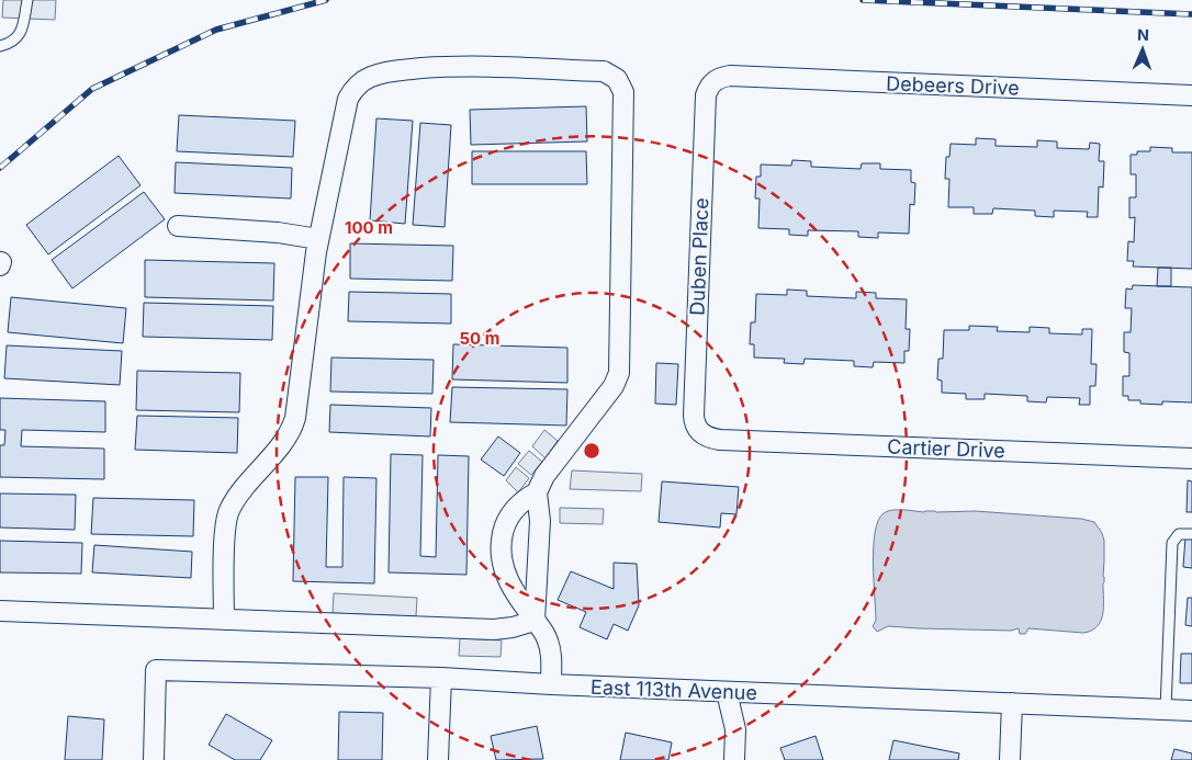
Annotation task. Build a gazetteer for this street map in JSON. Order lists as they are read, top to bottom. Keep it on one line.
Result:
{"streets":{"street":["Debeers Drive","Duben Place","Cartier Drive","East 113th Avenue"]},"crossings":[["Debeers Drive","Duben Place"],["Duben Place","Cartier Drive"]],"north":"top","rings":["100 m","50 m"]}
